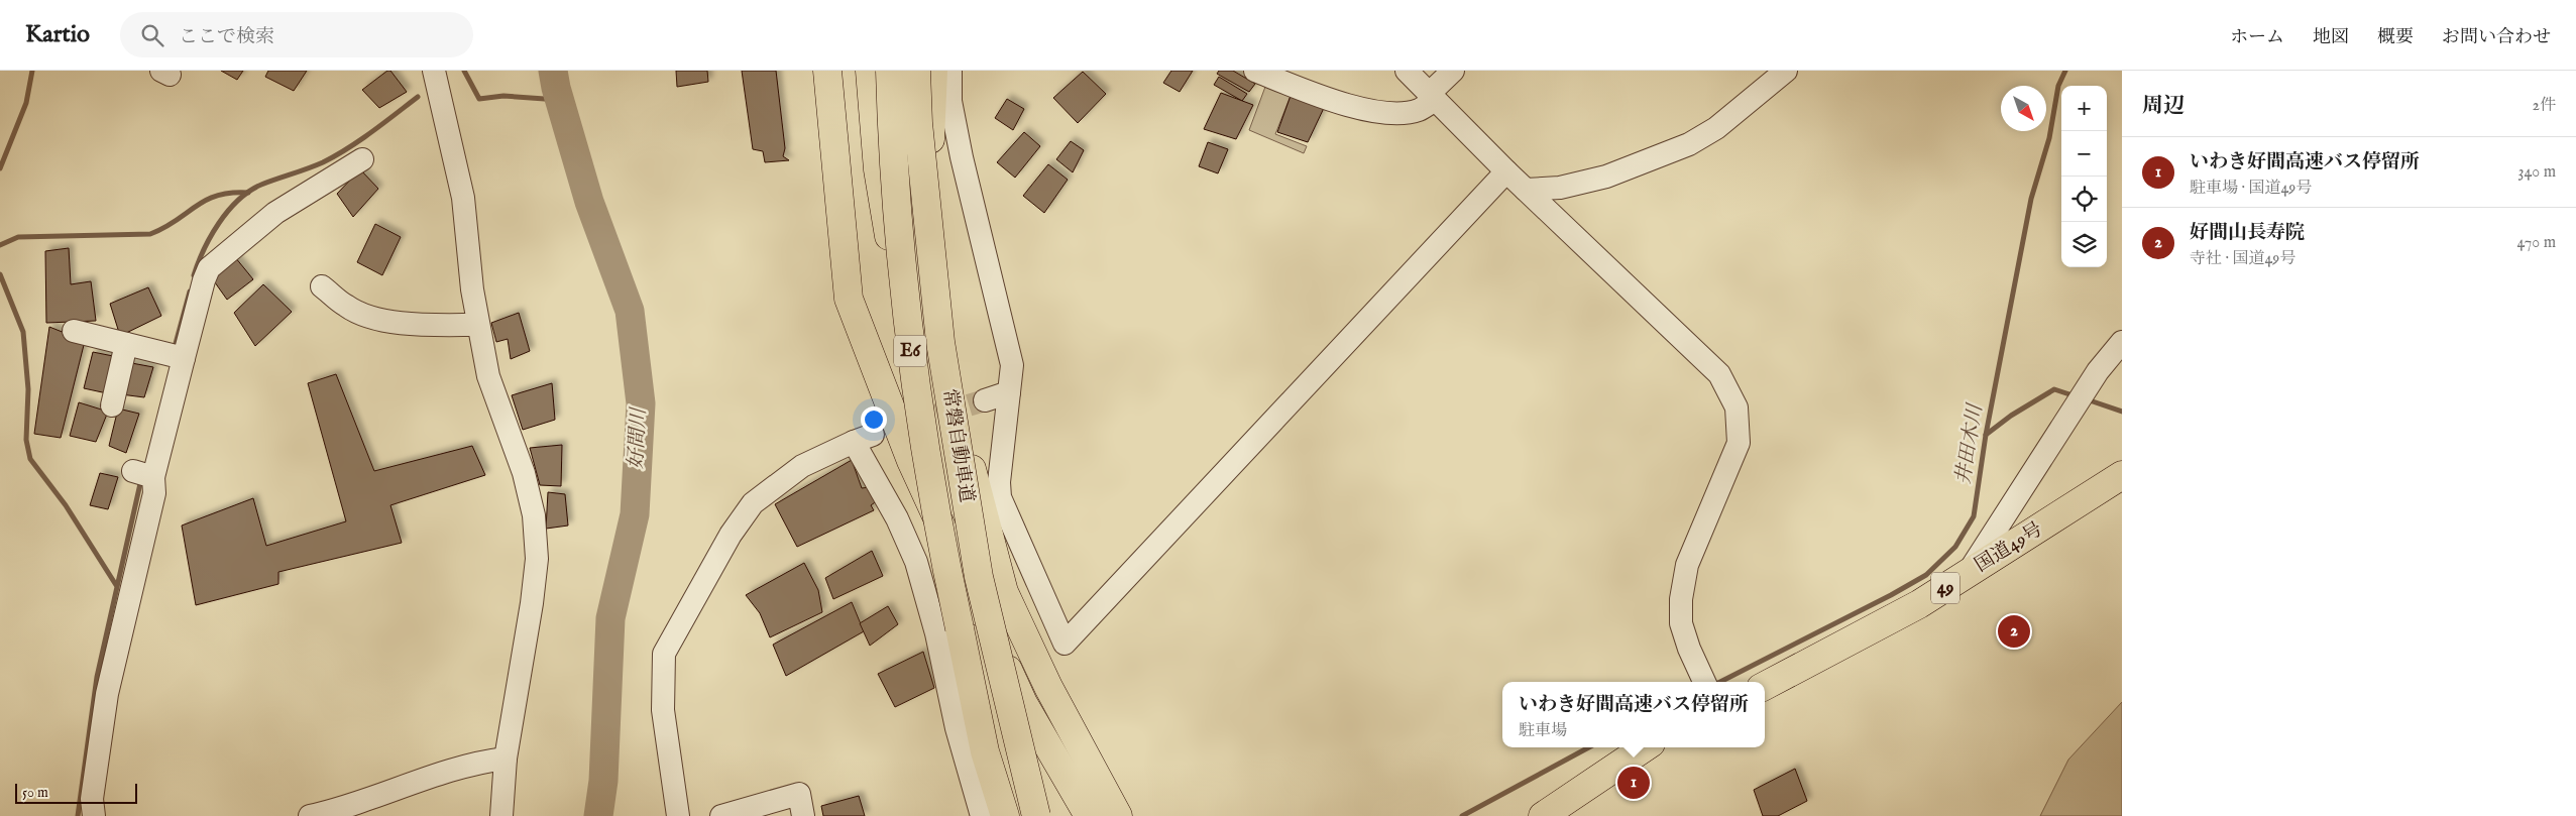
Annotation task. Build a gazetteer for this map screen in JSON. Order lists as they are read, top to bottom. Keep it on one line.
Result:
{"streets":{"highway":["E6","常磐自動車道","国道49号","49"]},"water":["好間川","井田木川"],"scale_bar":"50 m","north":"bottom right","page":{"header":"Kartio","search":"ここで検索","nav":["ホーム","地図","概要","お問い合わせ"],"heading":["周辺","2件"],"map_buttons":["+","−"],"list":[{"mark":"1","name":"いわき好間高速バス停留所","note":"駐車場 · 国道49号","value":"340 m"},{"mark":"2","name":"好間山長寿院","note":"寺社 · 国道49号","value":"470 m"}],"pins":["2","1"],"popup":["いわき好間高速バス停留所","駐車場"],"scale":"50 m"}}
